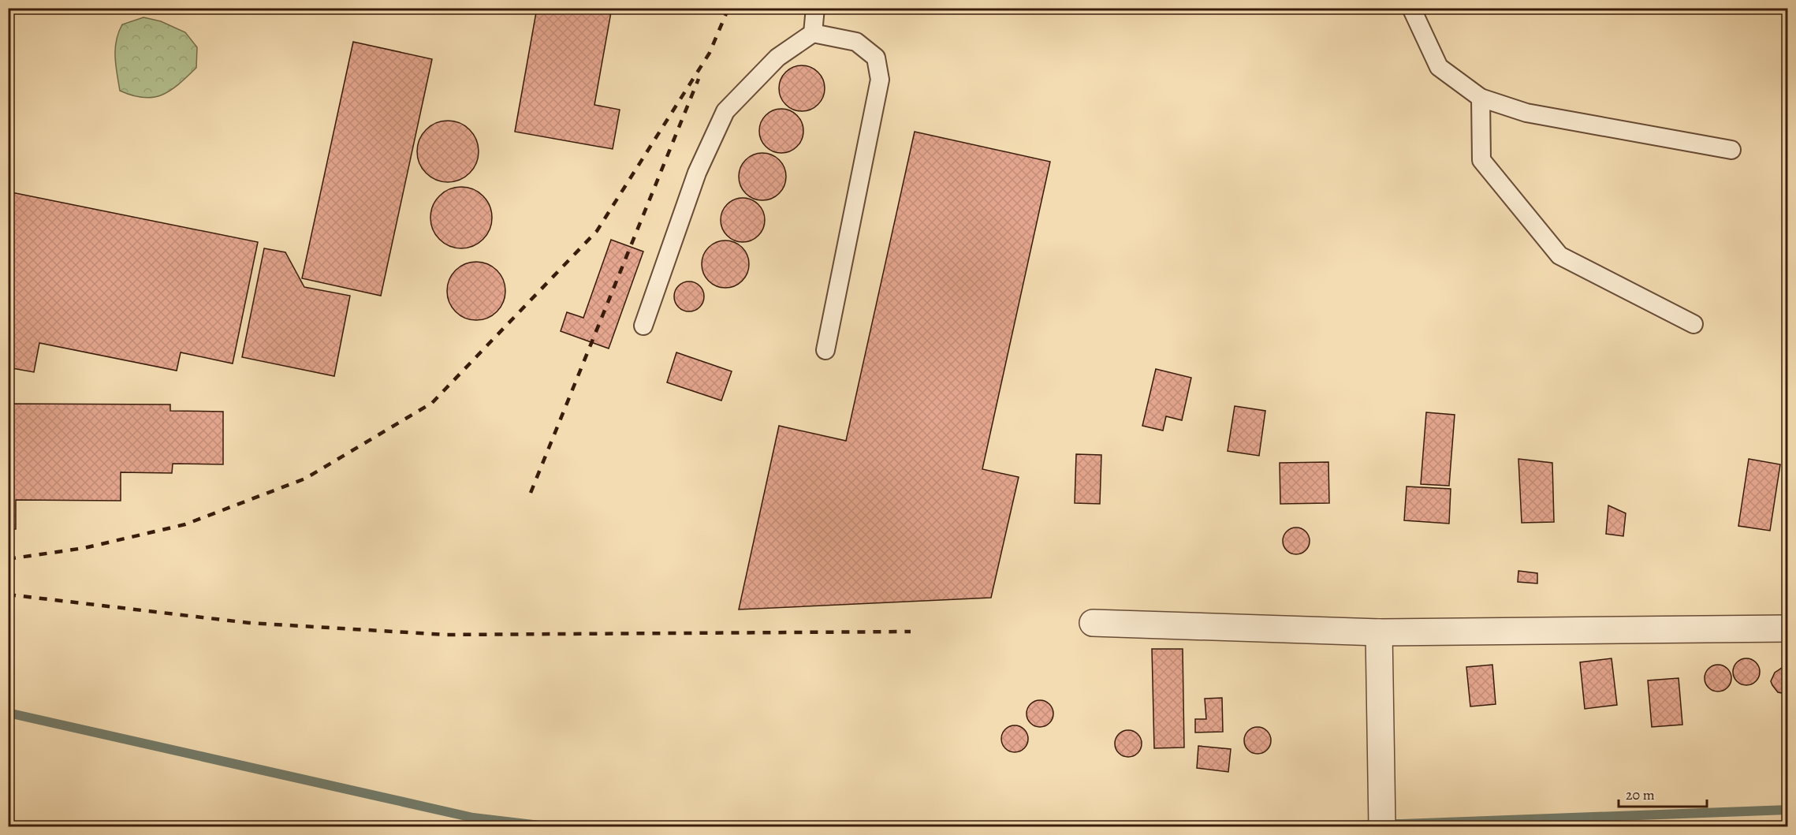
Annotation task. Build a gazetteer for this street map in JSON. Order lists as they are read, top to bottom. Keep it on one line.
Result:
{"scale_bar":"20 m"}
